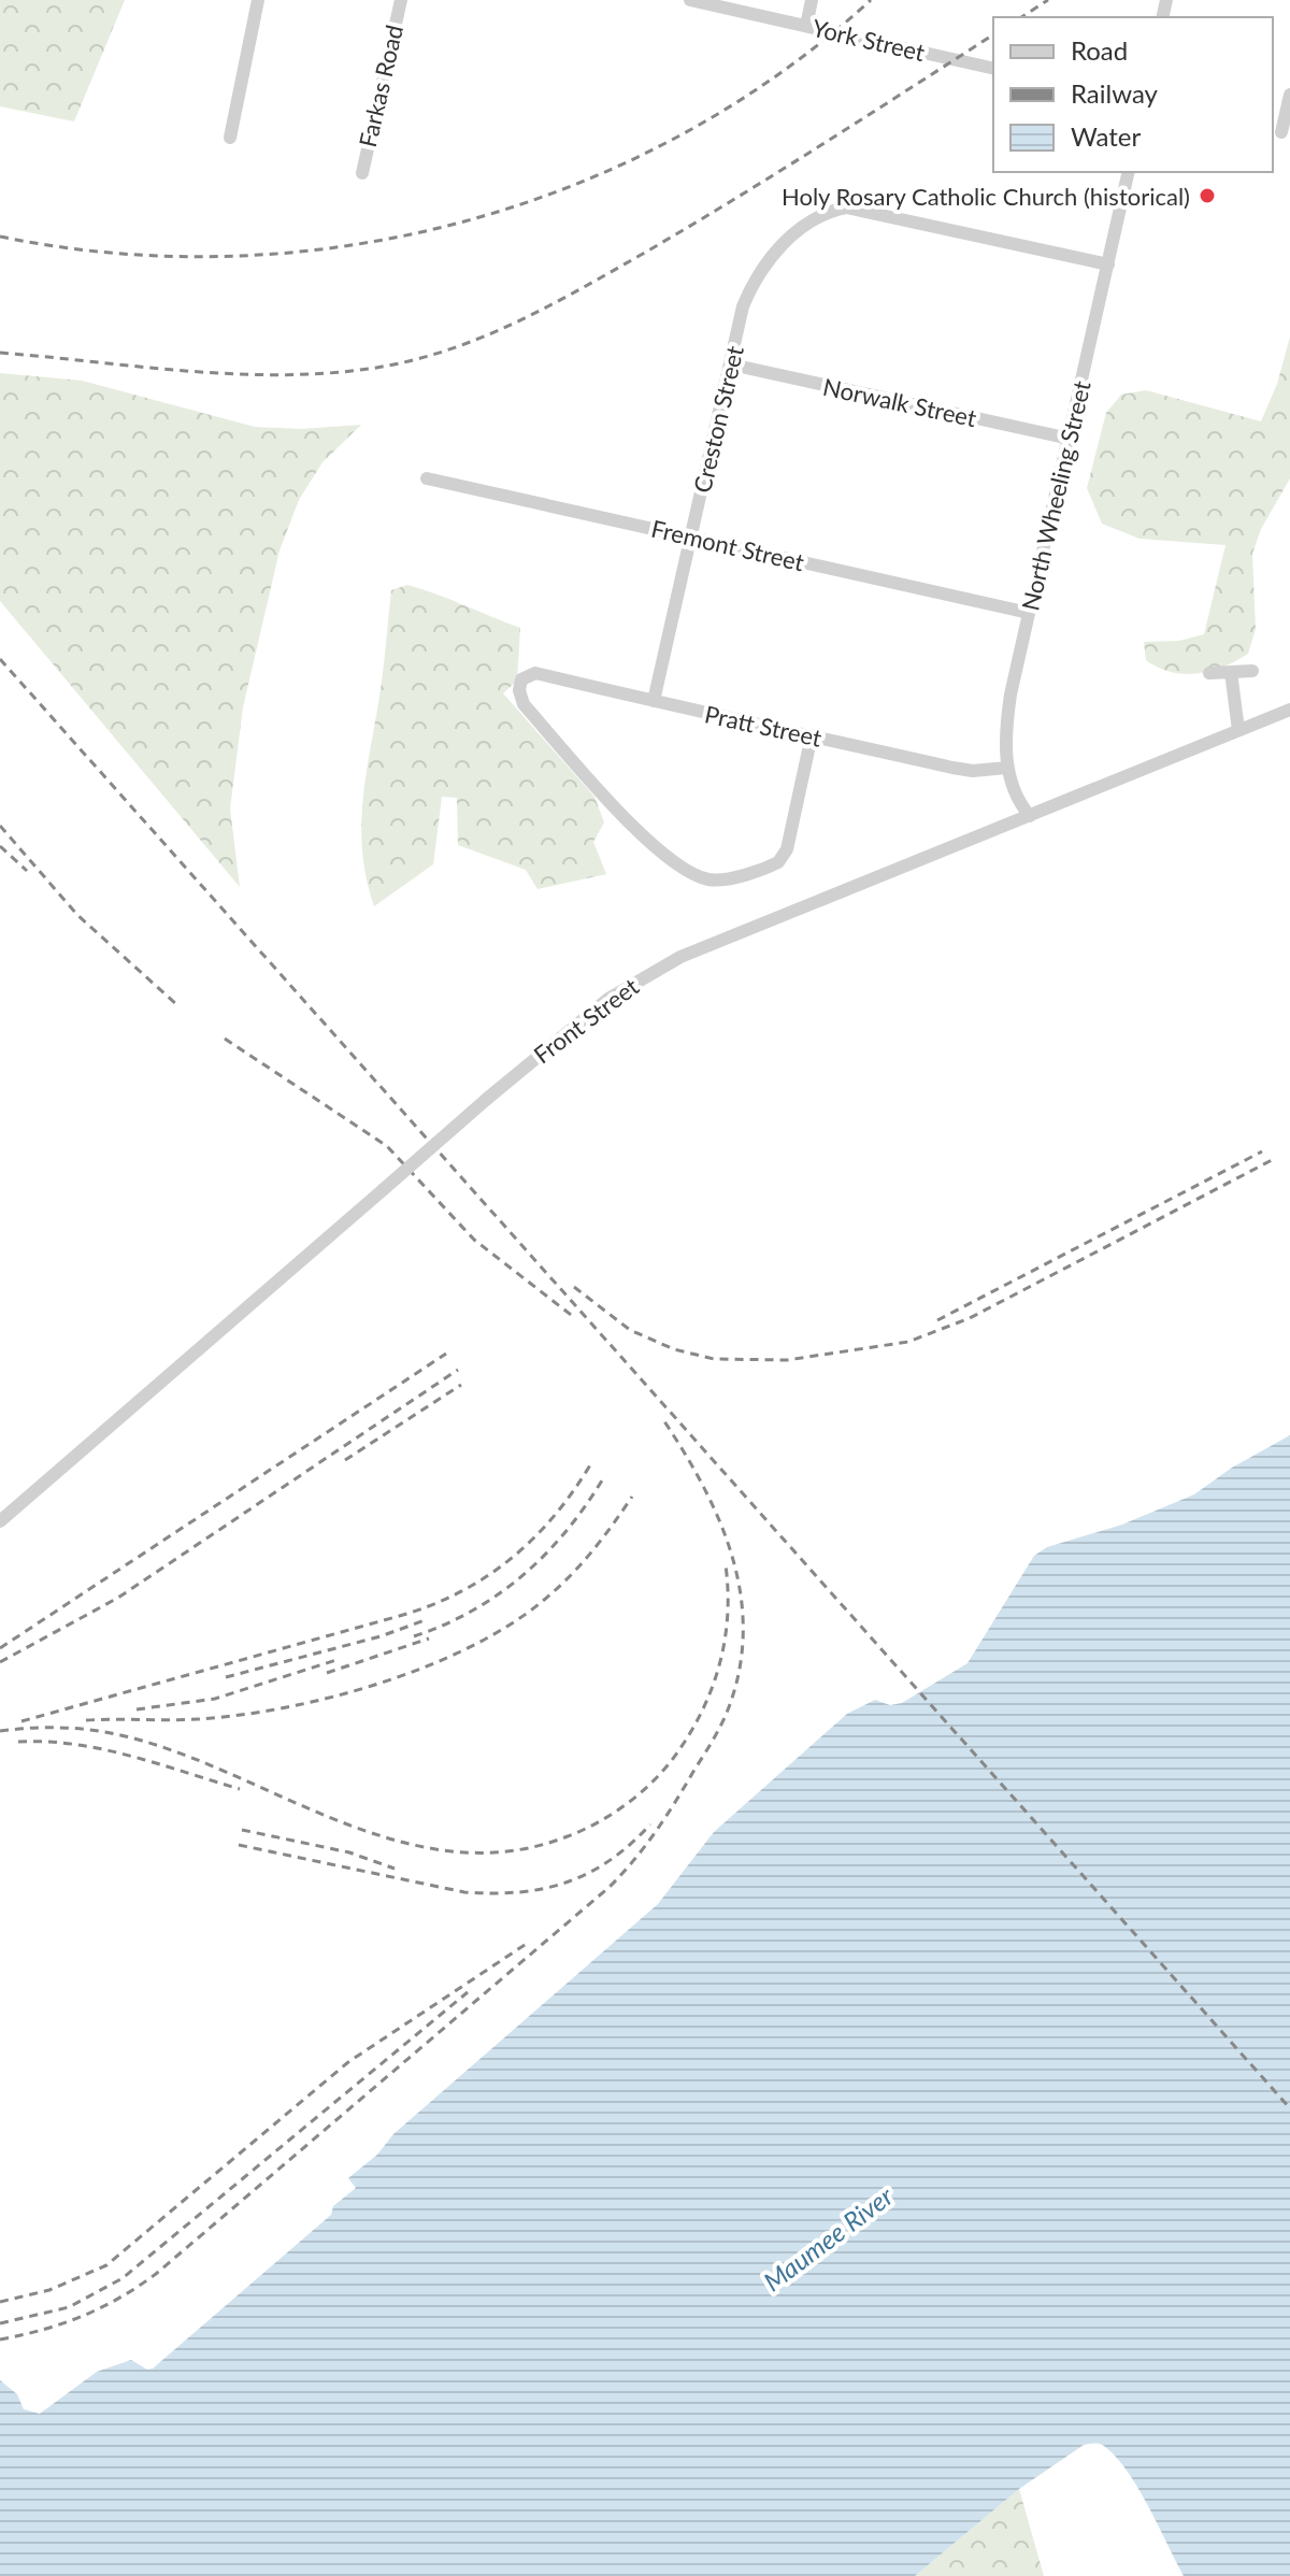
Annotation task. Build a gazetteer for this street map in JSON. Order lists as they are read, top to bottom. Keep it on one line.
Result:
{"streets":{"street":["York Street","Farkas Road","Norwalk Street","Creston Street","North Wheeling Street","Fremont Street","Pratt Street","Front Street"]},"crossings":[["Norwalk Street","Creston Street"],["Norwalk Street","North Wheeling Street"],["Creston Street","North Wheeling Street"],["Creston Street","Fremont Street"],["Creston Street","Pratt Street"],["North Wheeling Street","Fremont Street"],["North Wheeling Street","Pratt Street"],["North Wheeling Street","Front Street"]],"water":["Maumee River"],"places":["Holy Rosary Catholic Church (historical)"],"legend":["Road","Railway","Water"]}
